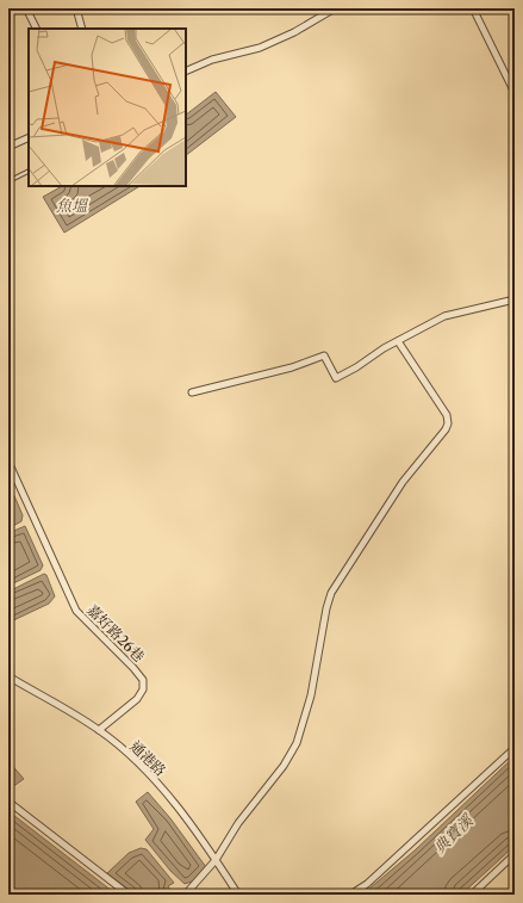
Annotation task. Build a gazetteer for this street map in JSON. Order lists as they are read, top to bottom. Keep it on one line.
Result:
{"streets":{"street":["嘉好路26巷","通港路"]},"crossings":[["嘉好路26巷","通港路"]],"water":["魚塭","典寶溪"]}
